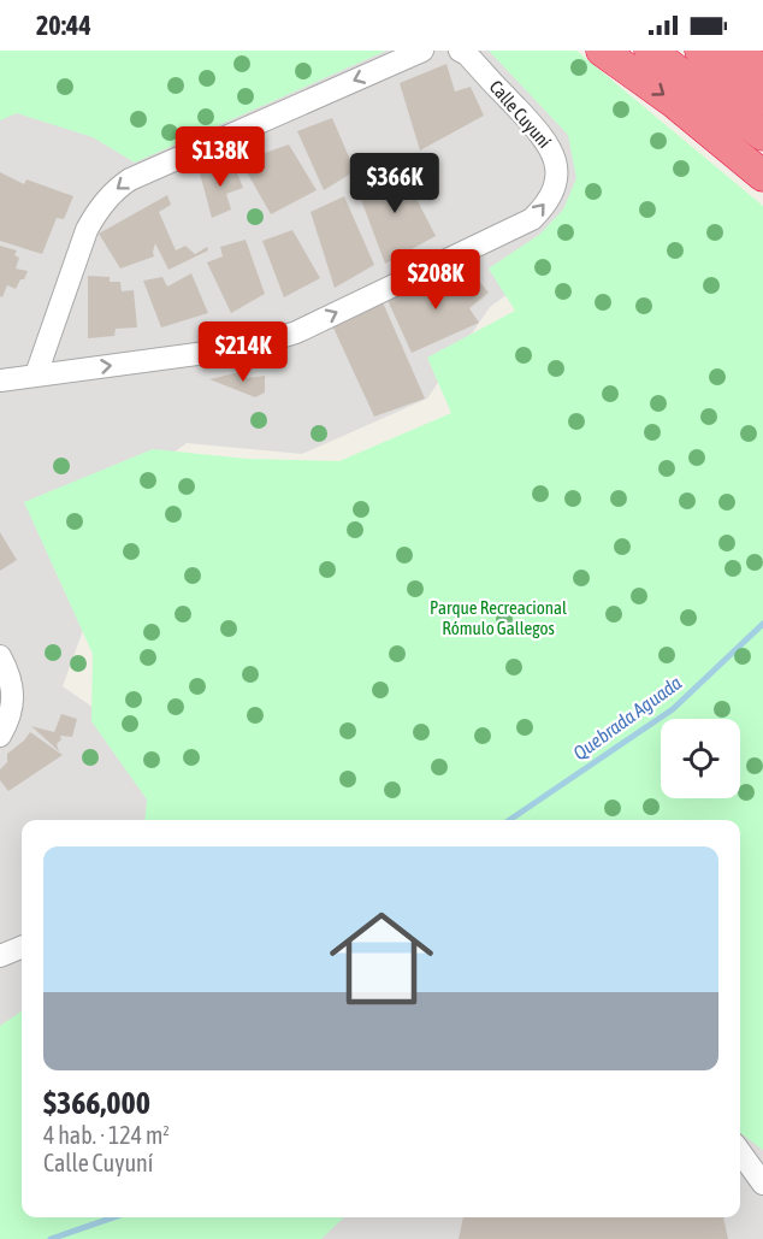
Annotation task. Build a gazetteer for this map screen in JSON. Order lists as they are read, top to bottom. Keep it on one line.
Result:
{"streets":{"street":["Calle Cuyuní"]},"water":["Quebrada Aguada"],"parks":["Parque Recreacional Rómulo Gallegos"],"page":{"status":"20:44","price":["$138K","$366K","$208K","$214K"],"list":[{"name":"$366,000","note":"4 hab. · 124 m² · Calle Cuyuní"}]}}
